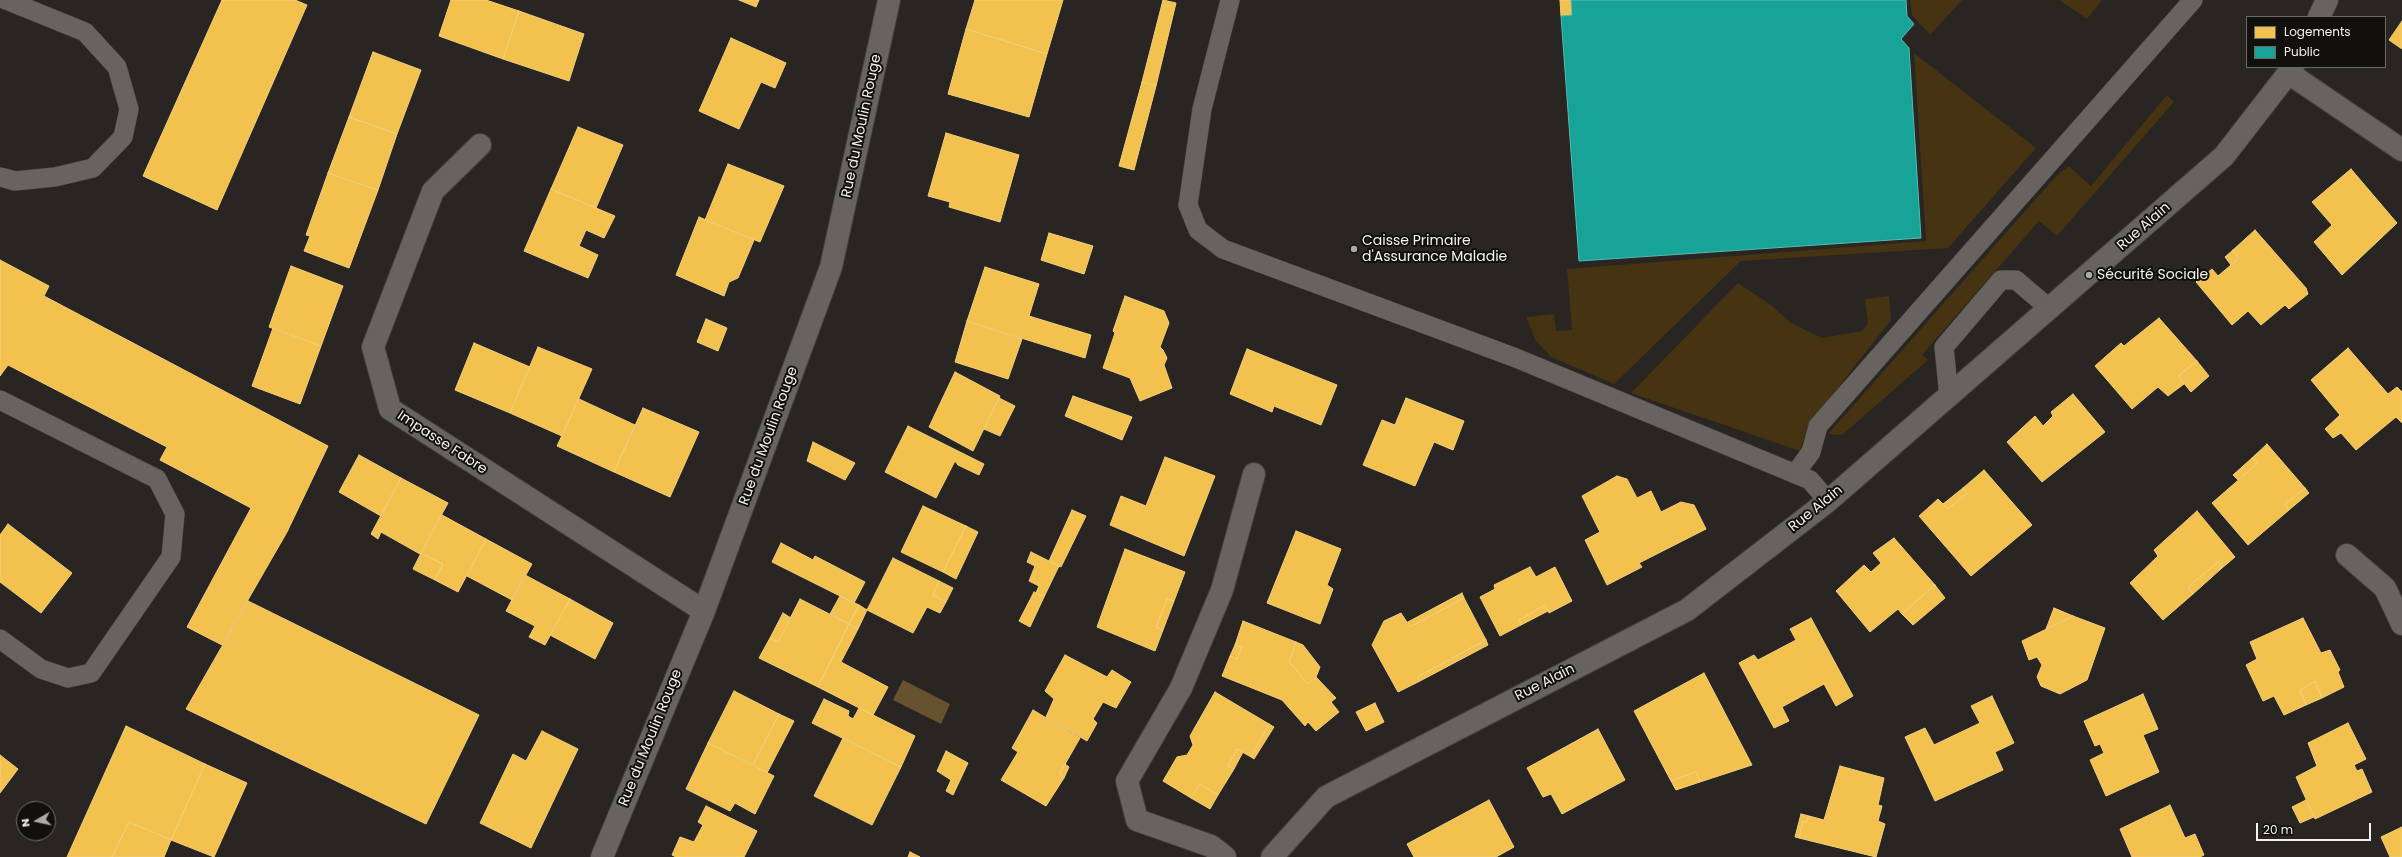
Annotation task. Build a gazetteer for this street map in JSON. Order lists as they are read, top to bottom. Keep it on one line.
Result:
{"streets":{"street":["Rue du Moulin Rouge","Rue Alain","Impasse Fabre"]},"crossings":[["Rue du Moulin Rouge","Impasse Fabre"]],"places":["Caisse Primaire d'Assurance Maladie","Sécurité Sociale"],"legend":["Logements","Public"],"scale_bar":"20 m","north":"left"}
